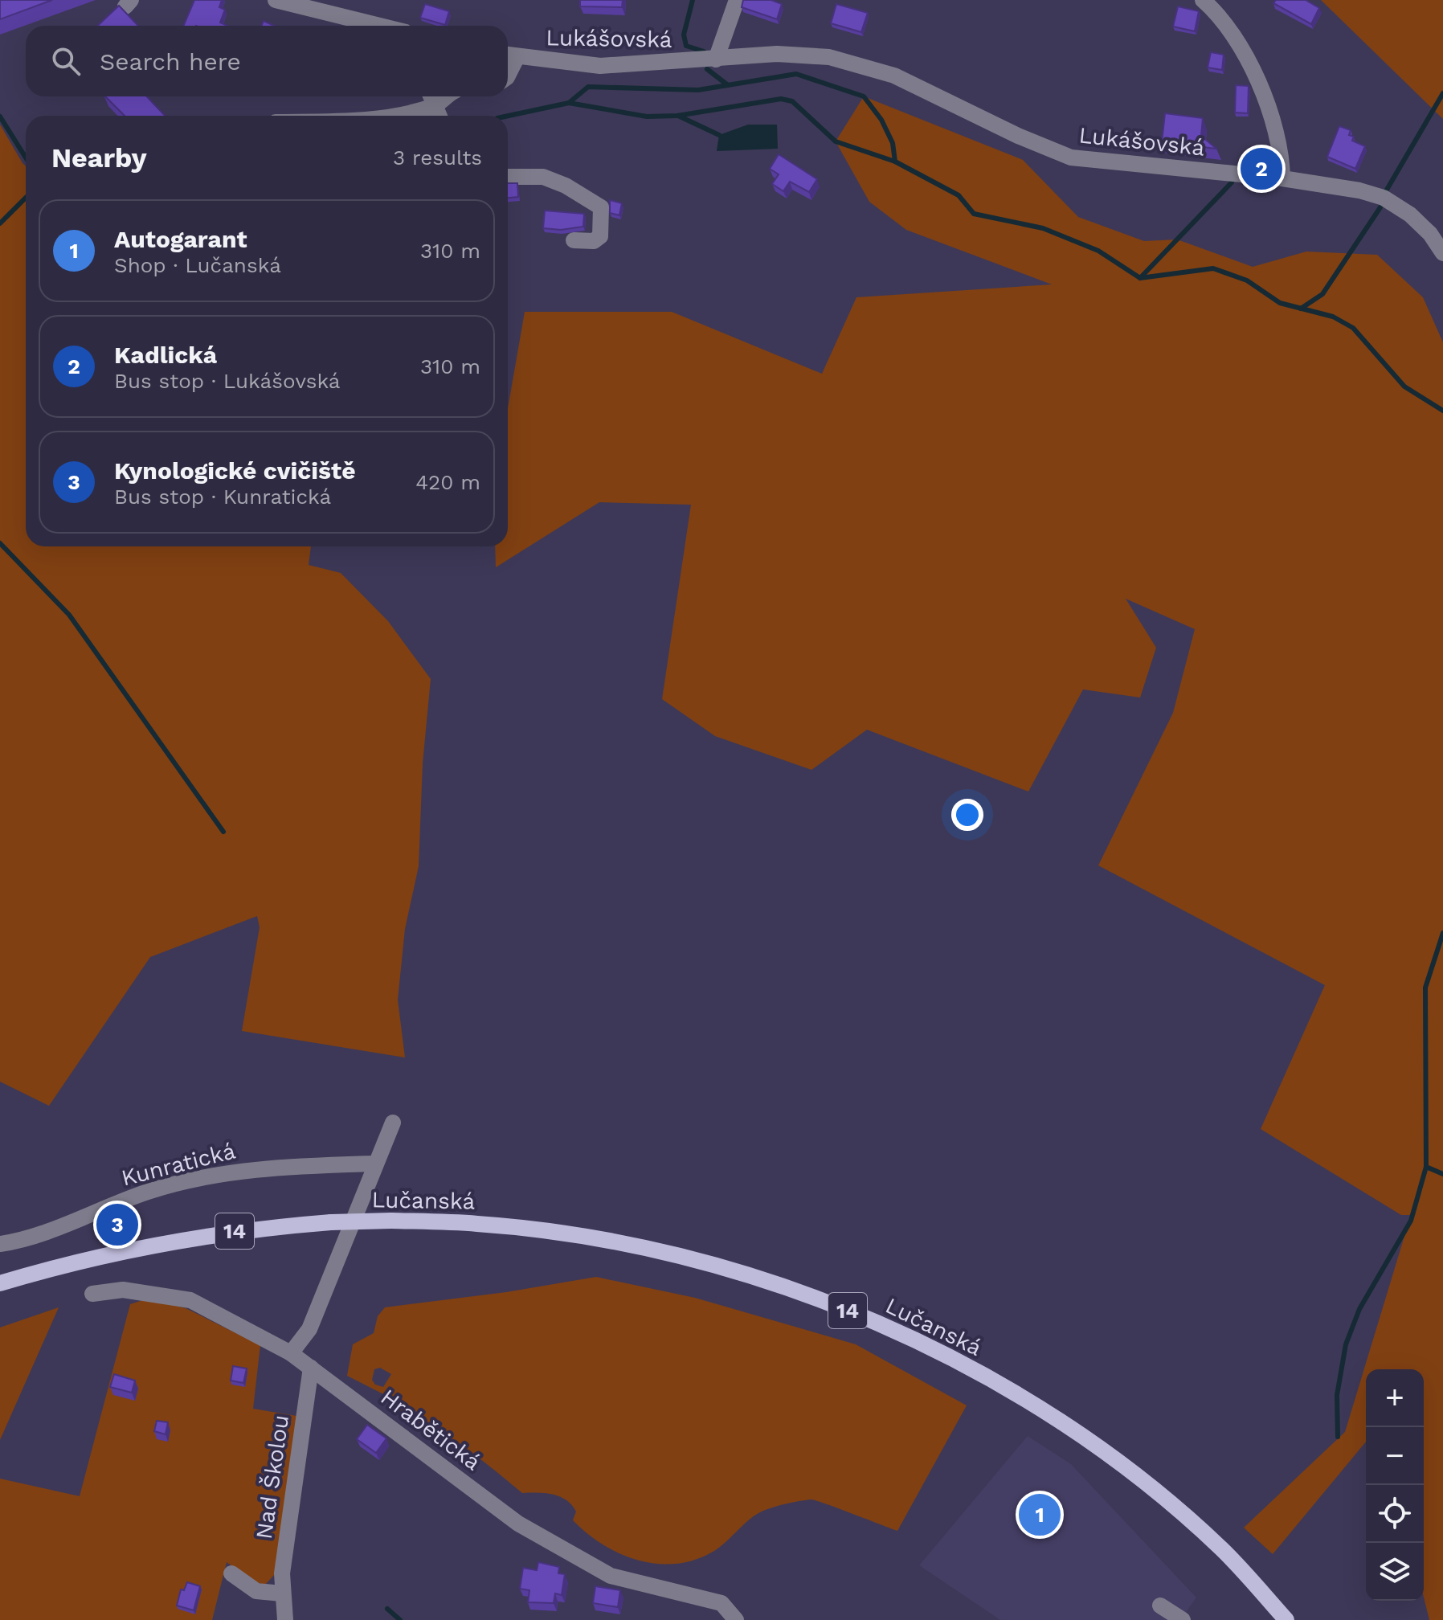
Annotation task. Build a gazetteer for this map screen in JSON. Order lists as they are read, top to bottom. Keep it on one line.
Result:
{"streets":{"main road":["Lučanská","14"],"street":["Lukášovská","Kunratická","Hrabětická","Nad Školou"]},"crossings":[["Hrabětická","Nad Školou"]],"page":{"search":"Search here","heading":["Nearby","3 results"],"pins":["2","3","1"],"list":[{"mark":"1","name":"Autogarant","note":"Shop · Lučanská","value":"310 m"},{"mark":"2","name":"Kadlická","note":"Bus stop · Lukášovská","value":"310 m"},{"mark":"3","name":"Kynologické cvičiště","note":"Bus stop · Kunratická","value":"420 m"}],"map_buttons":["+","−"]}}
